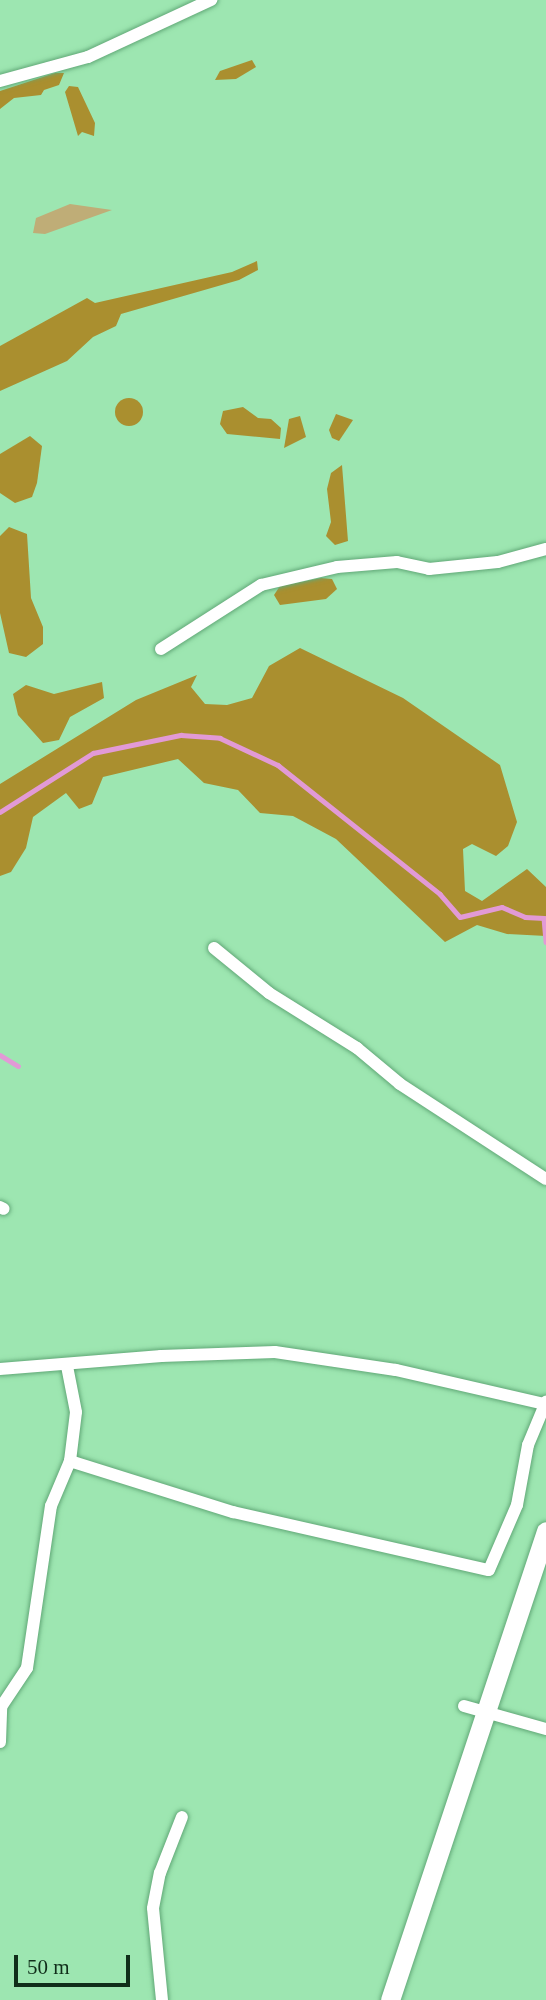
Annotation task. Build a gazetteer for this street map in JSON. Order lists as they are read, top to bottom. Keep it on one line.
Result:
{"scale_bar":"50 m"}
